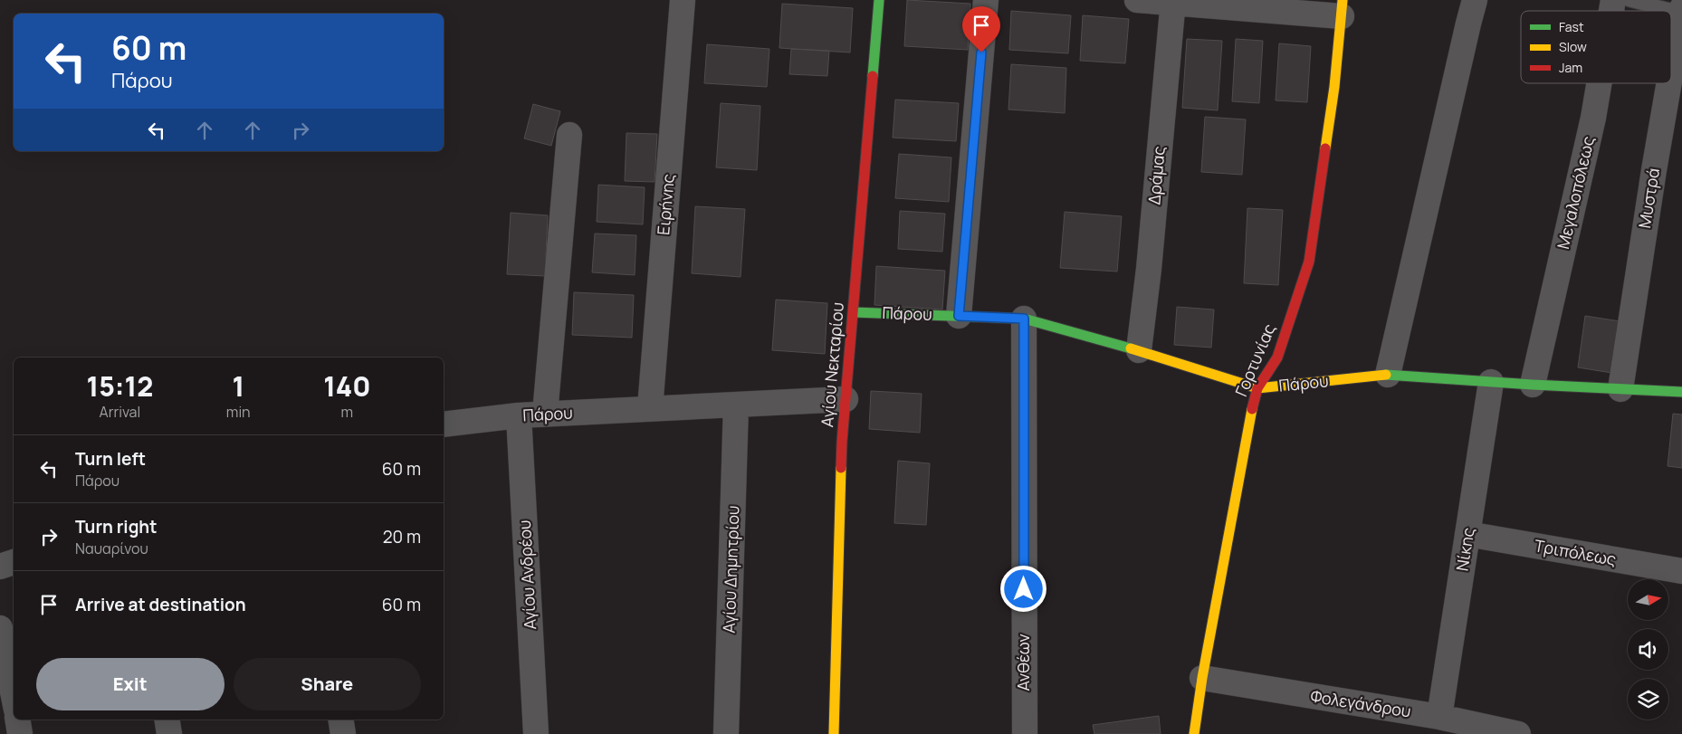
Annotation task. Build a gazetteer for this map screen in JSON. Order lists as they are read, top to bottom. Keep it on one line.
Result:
{"streets":{"street":["Δράμας","Μεγαλοπόλεως","Μυστρά","Ειρήνης","Πάρου","Γορτυνίας","Αγίου Νεκταρίου","Νίκης","Τριπόλεως","Αγίου Δημητρίου","Αγίου Ανδρέου","Ανθέων","Φολεγάνδρου"]},"crossings":[["Δράμας","Πάρου"],["Μεγαλοπόλεως","Πάρου"],["Μυστρά","Πάρου"],["Ειρήνης","Πάρου"],["Πάρου","Γορτυνίας"],["Πάρου","Αγίου Νεκταρίου"],["Πάρου","Νίκης"],["Πάρου","Αγίου Δημητρίου"],["Πάρου","Αγίου Ανδρέου"],["Πάρου","Ανθέων"],["Γορτυνίας","Φολεγάνδρου"],["Νίκης","Τριπόλεως"],["Νίκης","Φολεγάνδρου"]],"legend":["Fast","Slow","Jam"],"north":"right","page":{"turn":["60 m","Πάρου"],"eta":["15:12","Arrival","1","min","140","m"],"list":[{"name":"Turn left","note":"Πάρου","value":"60 m"},{"name":"Turn right","note":"Ναυαρίνου","value":"20 m"},{"name":"Arrive at destination","value":"60 m"}],"buttons":["Exit","Share"]}}
